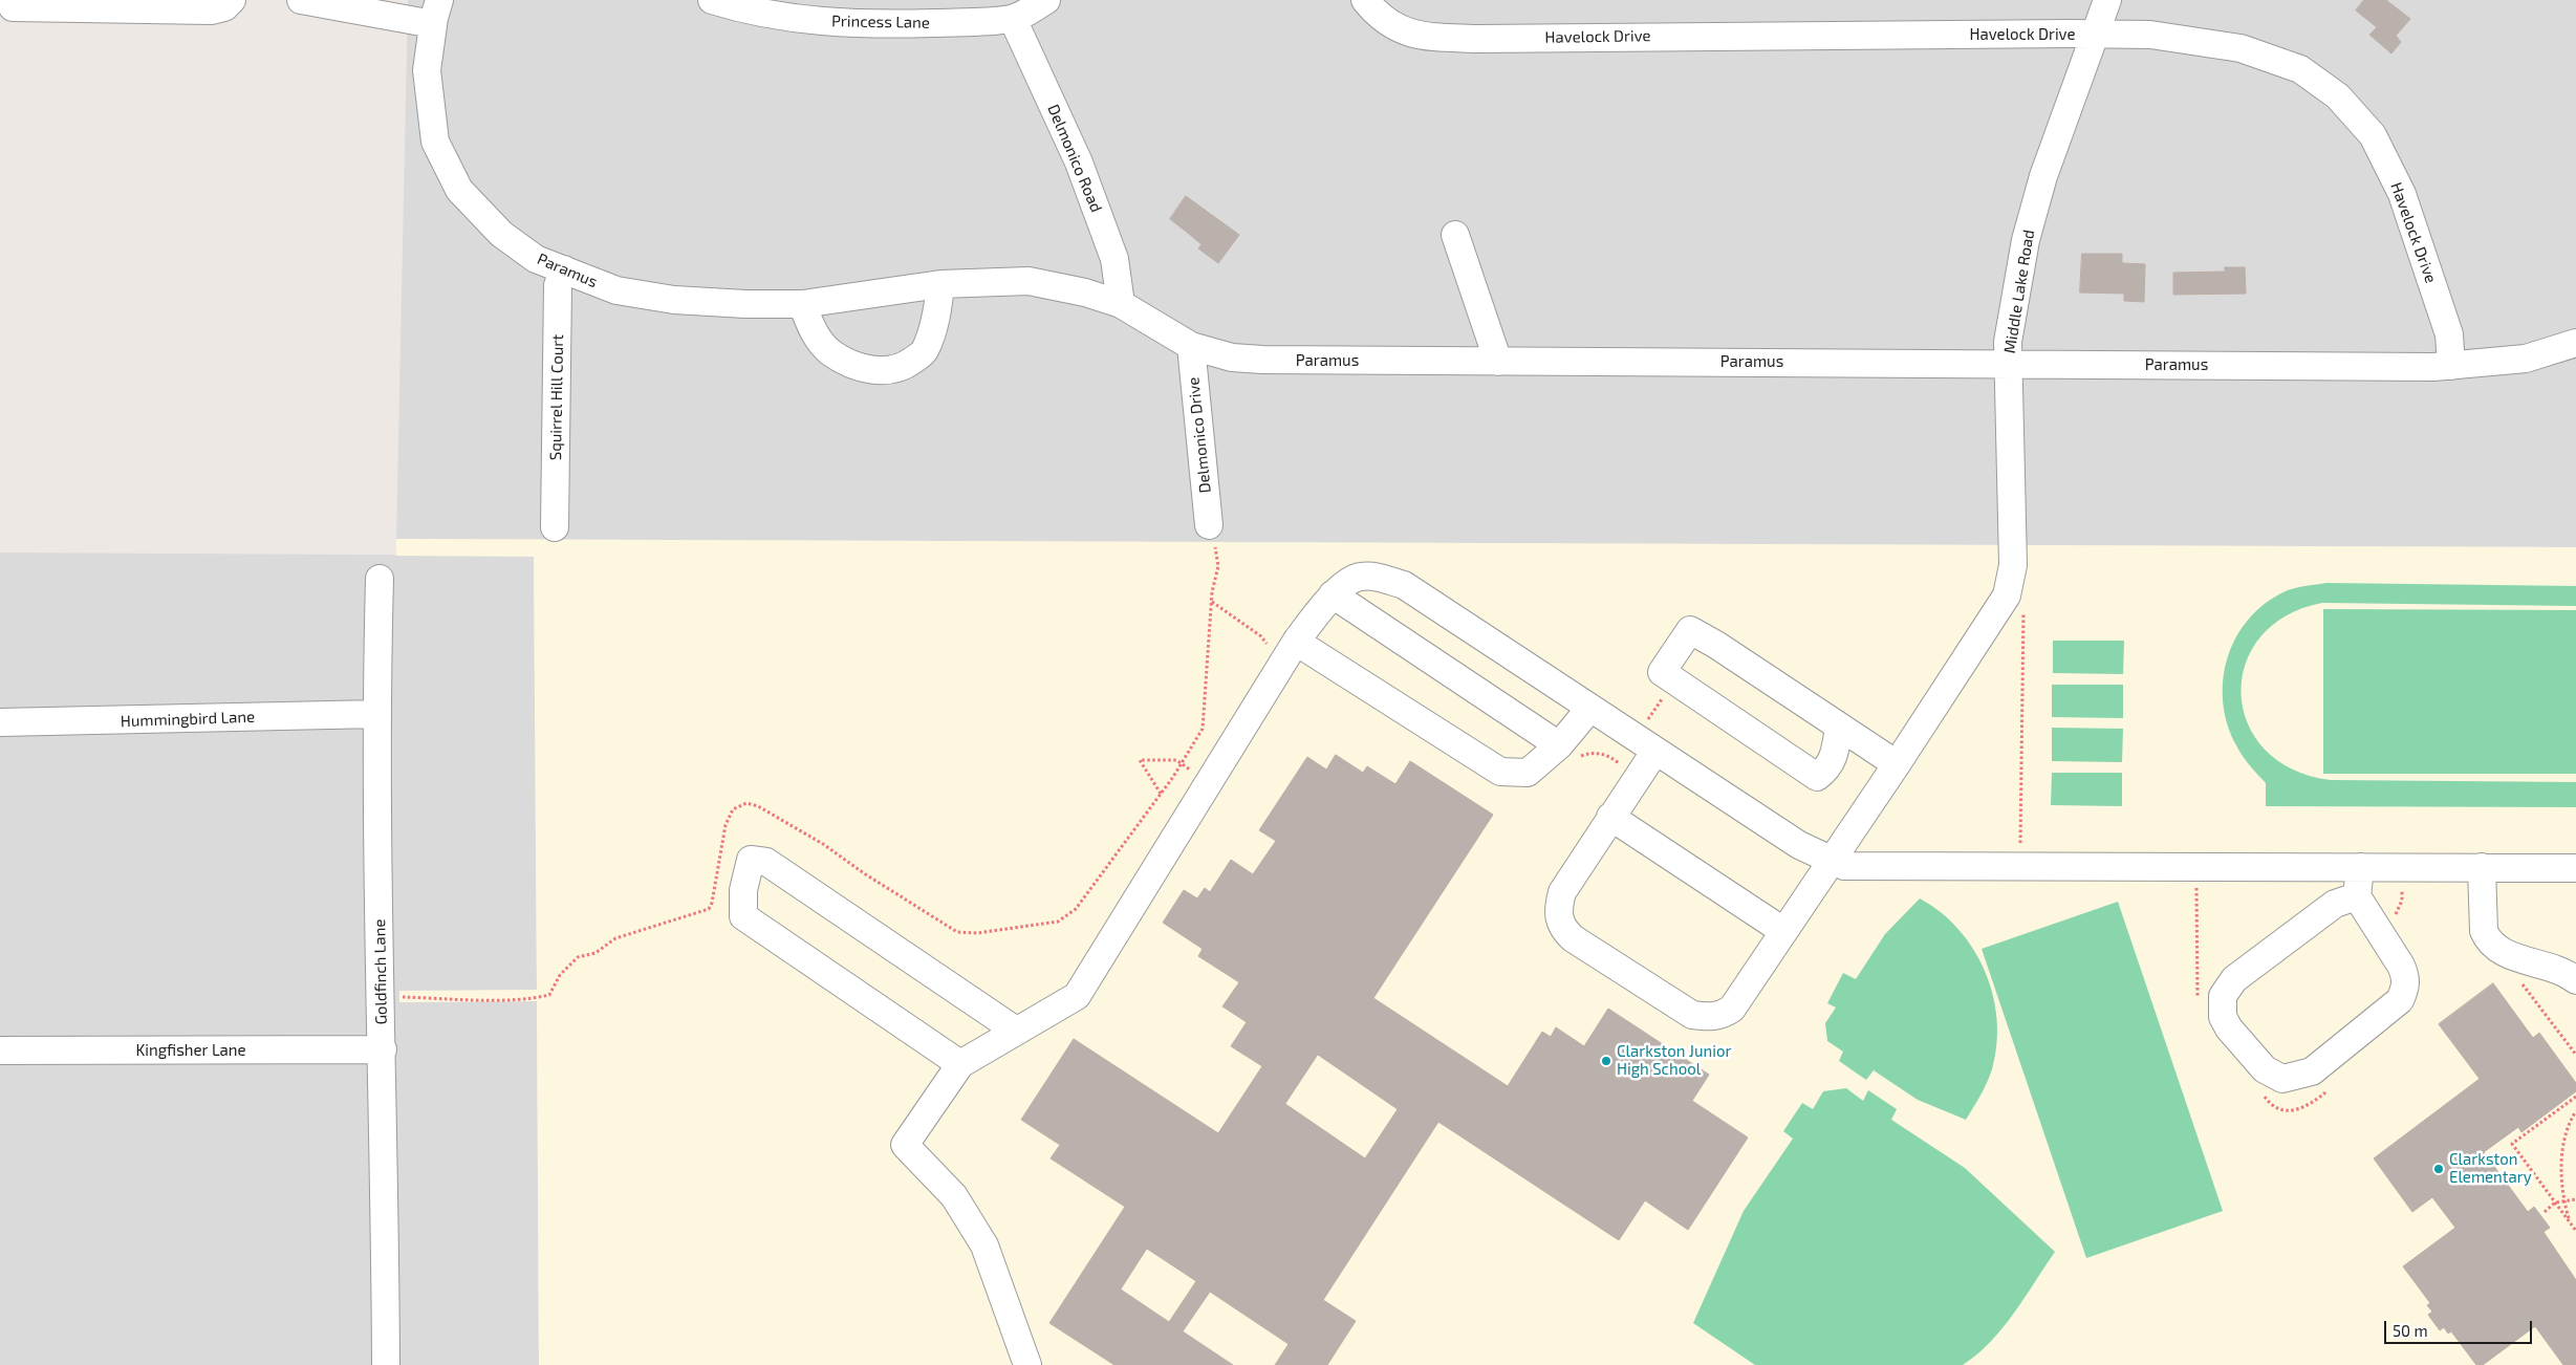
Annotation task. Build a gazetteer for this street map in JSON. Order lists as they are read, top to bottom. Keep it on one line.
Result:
{"streets":{"street":["Princess Lane","Havelock Drive","Delmonico Road","Paramus","Middle Lake Road","Squirrel Hill Court","Delmonico Drive","Hummingbird Lane","Goldfinch Lane","Kingfisher Lane"]},"crossings":[["Princess Lane","Delmonico Road"],["Havelock Drive","Paramus"],["Havelock Drive","Middle Lake Road"],["Delmonico Road","Paramus"],["Paramus","Middle Lake Road"],["Paramus","Squirrel Hill Court"],["Paramus","Delmonico Drive"],["Hummingbird Lane","Goldfinch Lane"],["Goldfinch Lane","Kingfisher Lane"]],"places":["Clarkston Junior High School","Clarkston Elementary"],"scale_bar":"50 m"}
